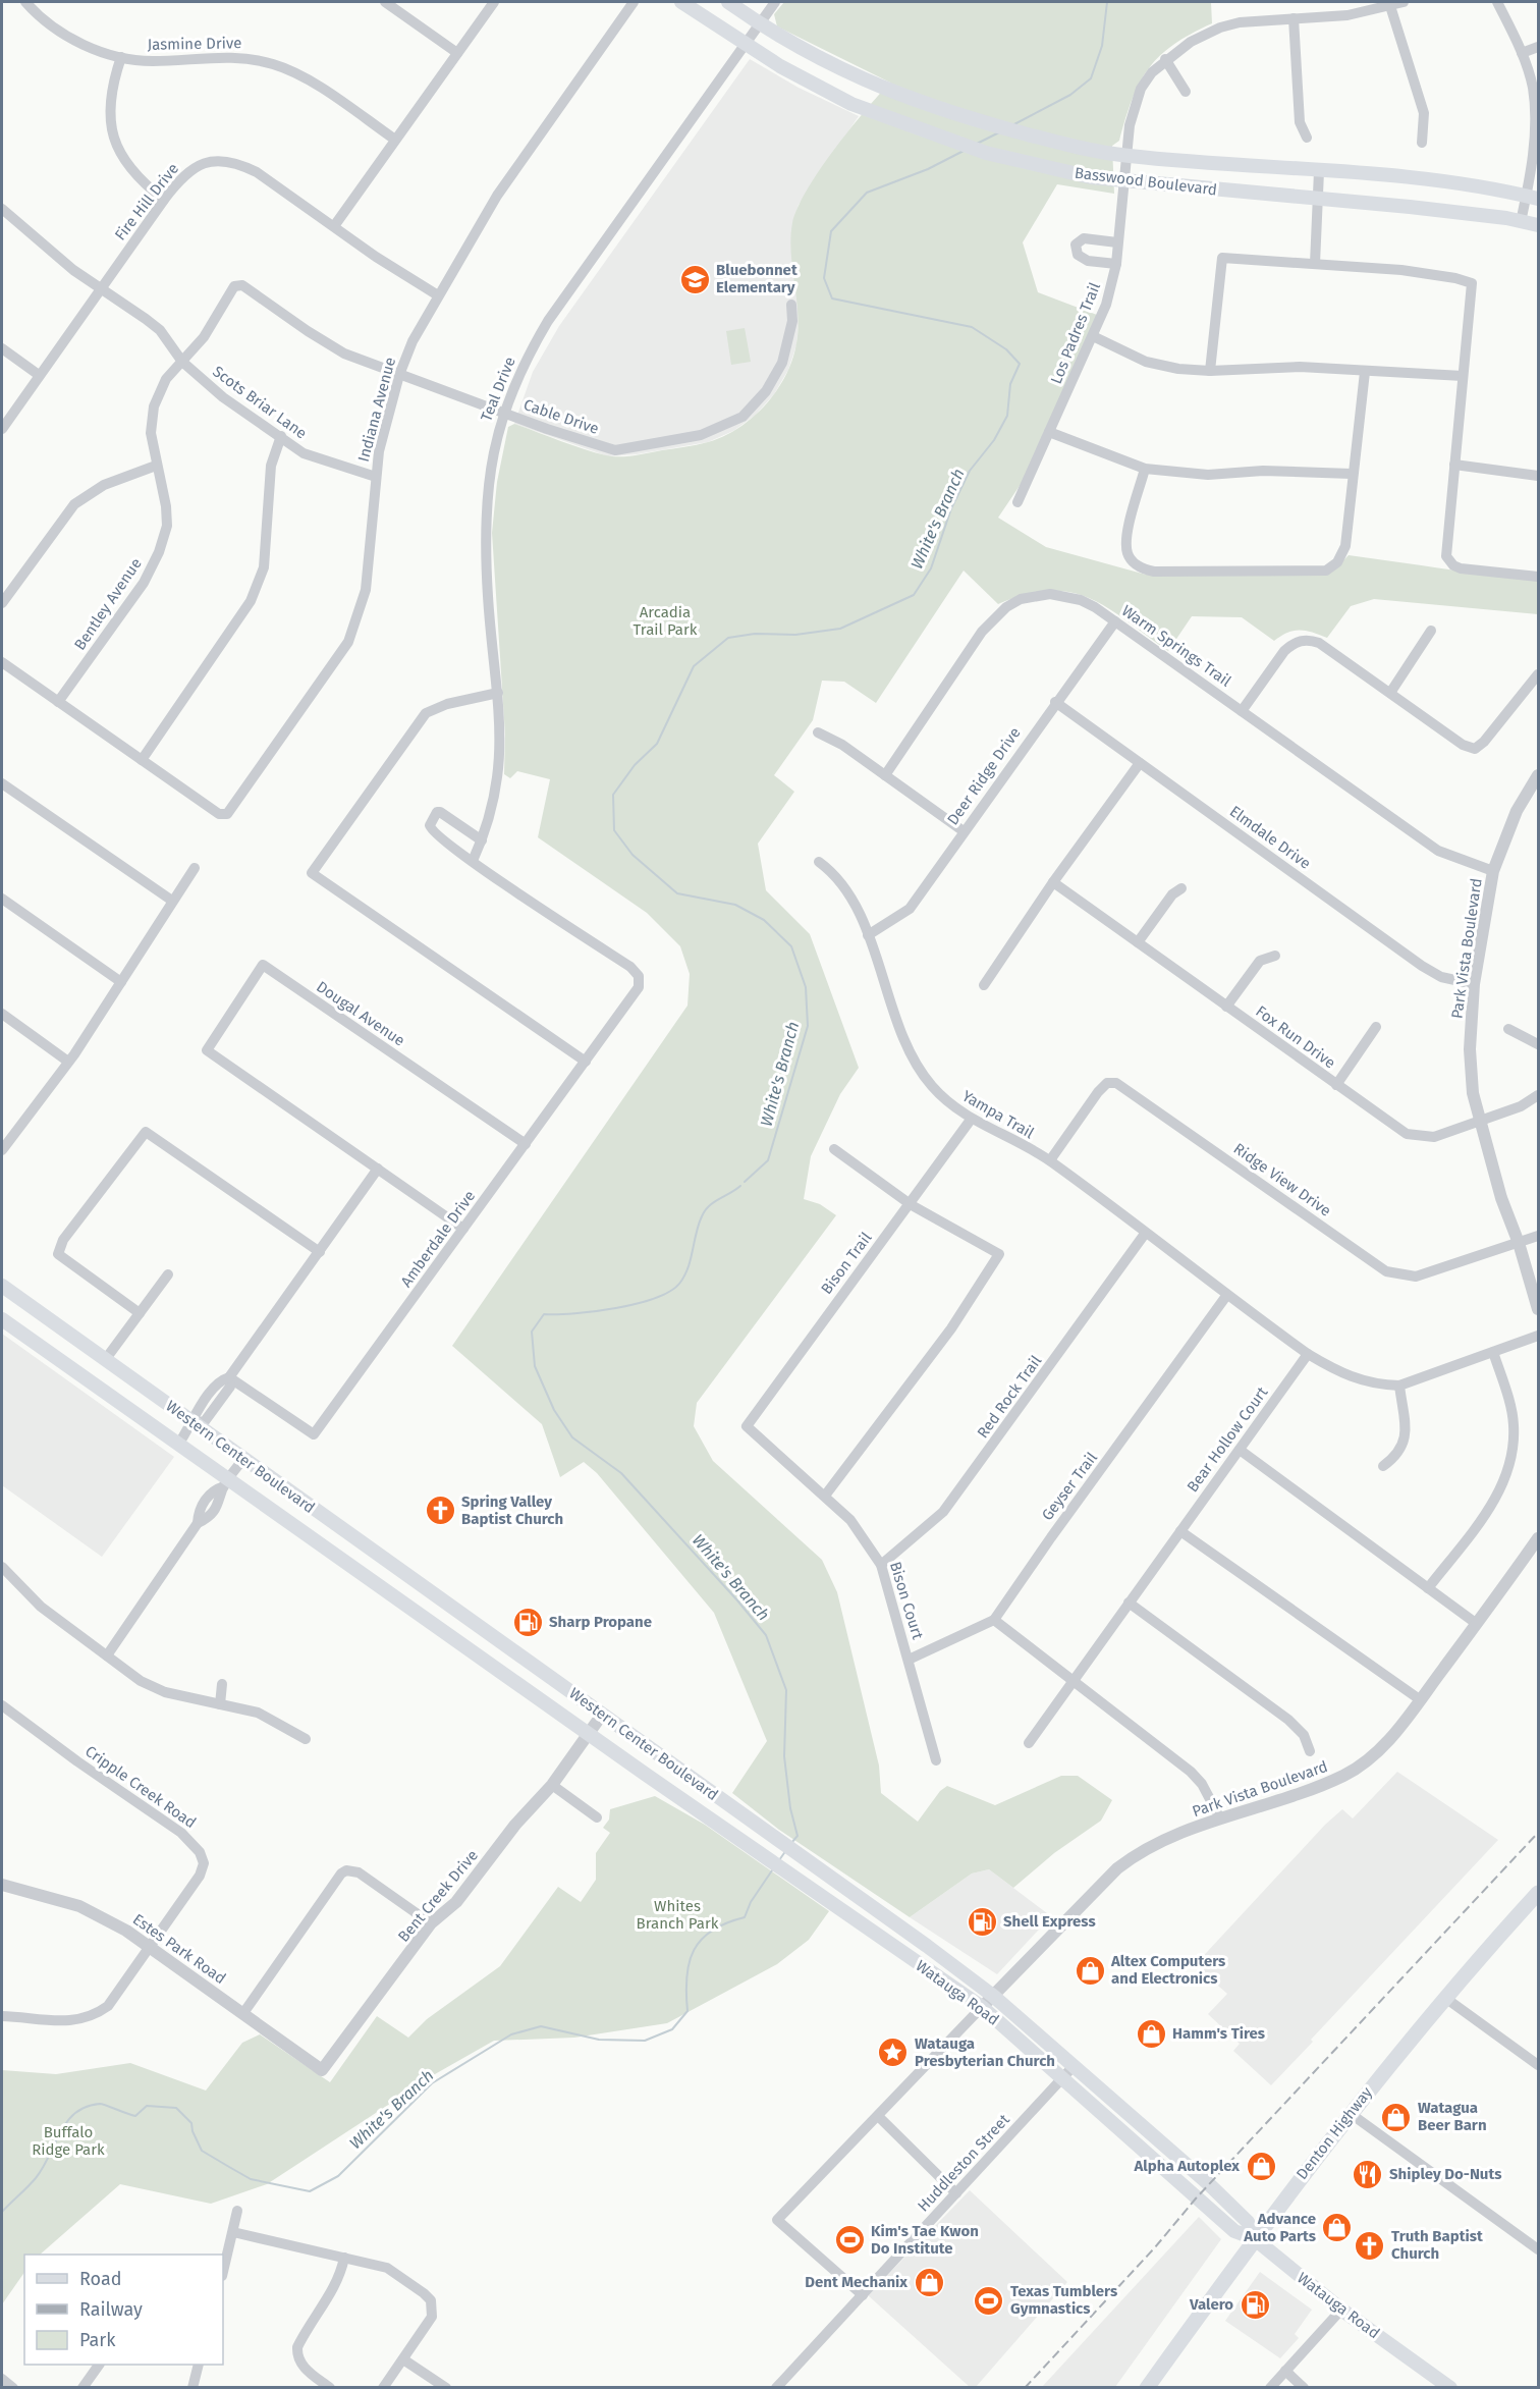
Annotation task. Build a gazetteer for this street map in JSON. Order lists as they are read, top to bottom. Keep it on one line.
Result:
{"streets":{"main road":["Basswood Boulevard","Western Center Boulevard","Watauga Road","Denton Highway"],"street":["Jasmine Drive","Fire Hill Drive","Los Padres Trail","Teal Drive","Scots Briar Lane","Indiana Avenue","Cable Drive","Bentley Avenue","Warm Springs Trail","Deer Ridge Drive","Elmdale Drive","Park Vista Boulevard","Dougal Avenue","Fox Run Drive","Yampa Trail","Ridge View Drive","Amberdale Drive","Bison Trail","Red Rock Trail","Bear Hollow Court","Geyser Trail","Bison Court","Cripple Creek Road","Bent Creek Drive","Estes Park Road","Huddleston Street"]},"crossings":[["Basswood Boulevard","Los Padres Trail"],["Basswood Boulevard","Teal Drive"],["Fire Hill Drive","Scots Briar Lane"],["Fire Hill Drive","Indiana Avenue"],["Teal Drive","Cable Drive"],["Teal Drive","Amberdale Drive"],["Scots Briar Lane","Indiana Avenue"],["Scots Briar Lane","Bentley Avenue"],["Indiana Avenue","Cable Drive"],["Cable Drive","Bentley Avenue"],["Warm Springs Trail","Deer Ridge Drive"],["Warm Springs Trail","Park Vista Boulevard"],["Deer Ridge Drive","Elmdale Drive"],["Deer Ridge Drive","Yampa Trail"],["Elmdale Drive","Park Vista Boulevard"],["Park Vista Boulevard","Fox Run Drive"],["Park Vista Boulevard","Ridge View Drive"],["Park Vista Boulevard","Western Center Boulevard"],["Park Vista Boulevard","Watauga Road"],["Dougal Avenue","Amberdale Drive"],["Yampa Trail","Ridge View Drive"],["Yampa Trail","Bison Trail"],["Yampa Trail","Red Rock Trail"],["Yampa Trail","Bear Hollow Court"],["Yampa Trail","Geyser Trail"],["Bison Trail","Bison Court"],["Red Rock Trail","Bison Court"],["Western Center Boulevard","Bent Creek Drive"],["Western Center Boulevard","Watauga Road"],["Western Center Boulevard","Denton Highway"],["Western Center Boulevard","Huddleston Street"],["Cripple Creek Road","Estes Park Road"],["Bent Creek Drive","Estes Park Road"],["Bent Creek Drive","Watauga Road"],["Watauga Road","Denton Highway"],["Watauga Road","Huddleston Street"]],"water":["White's Branch"],"parks":["Arcadia Trail Park","Whites Branch Park","Buffalo Ridge Park"],"places":{"school or university":["Bluebonnet Elementary"],"church":["Spring Valley Baptist Church","Truth Baptist Church"],"fuel station":["Sharp Propane","Shell Express","Valero"],"shop":["Altex Computers and Electronics","Hamm's Tires","Watagua Beer Barn","Alpha Autoplex","Advance Auto Parts","Dent Mechanix"],"place":["Watauga Presbyterian Church"],"restaurant":["Shipley Do-Nuts"],"sports":["Kim's Tae Kwon Do Institute","Texas Tumblers Gymnastics"]},"legend":["Road","Railway","Park"]}
